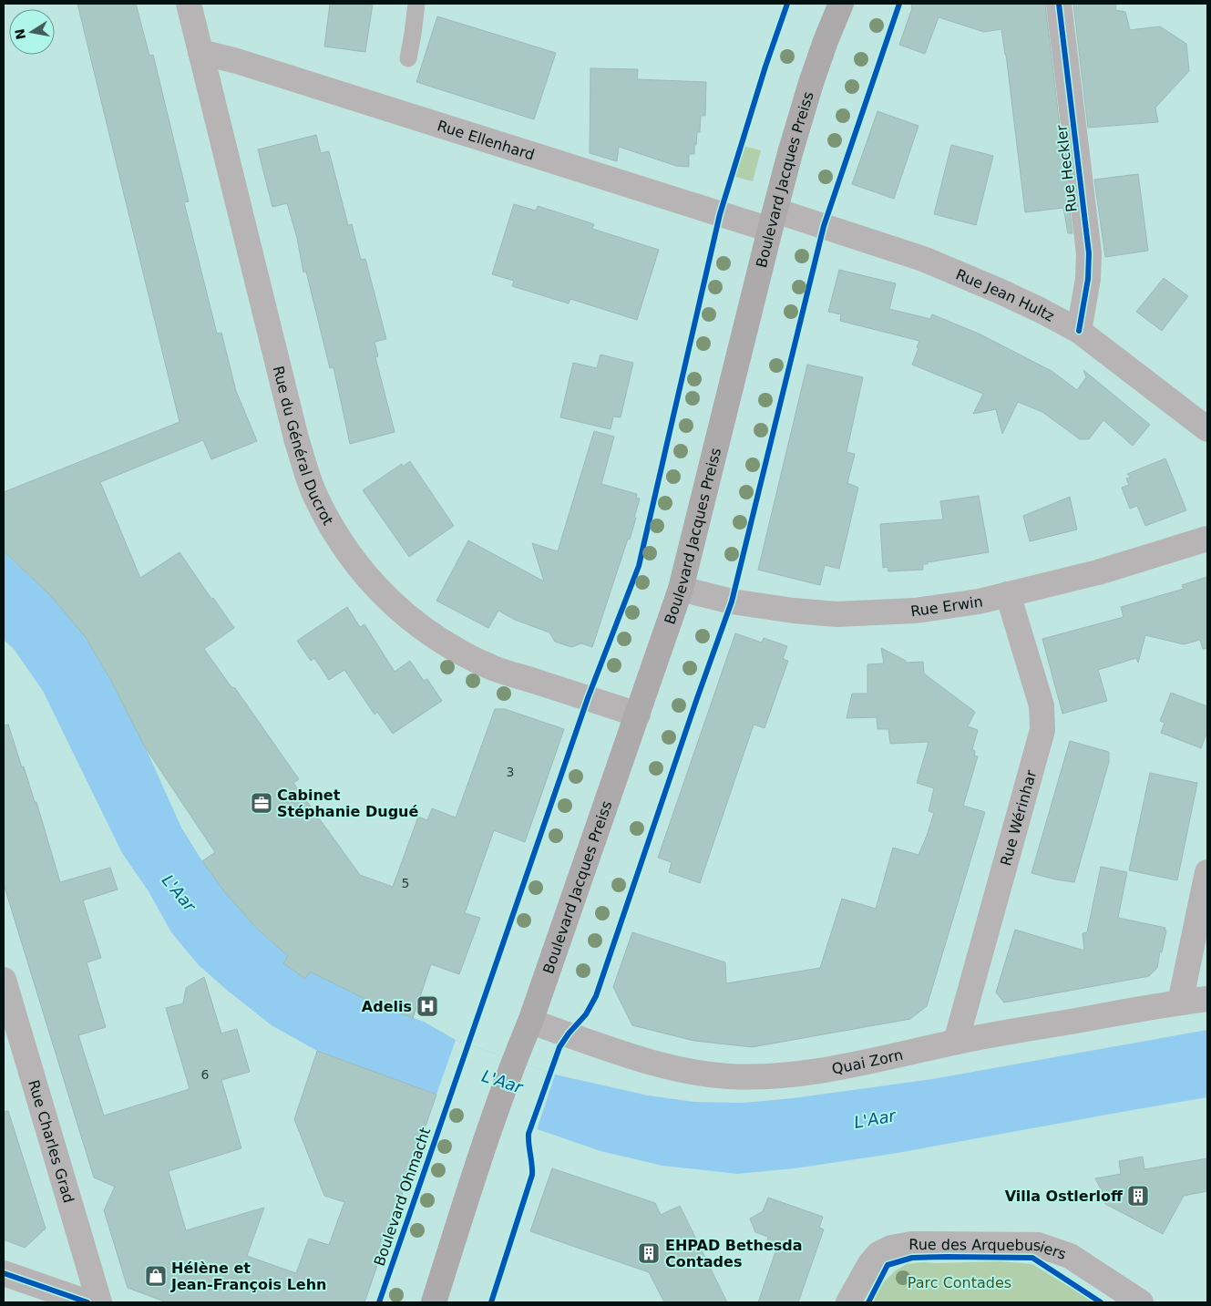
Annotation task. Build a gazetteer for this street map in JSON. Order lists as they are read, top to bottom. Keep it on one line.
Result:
{"streets":{"main road":["Boulevard Jacques Preiss"],"street":["Rue Ellenhard","Rue Heckler","Rue Jean Hultz","Rue du Général Ducrot","Rue Erwin","Rue Wérinhar","Quai Zorn","Rue Charles Grad","Rue des Arquebusiers"],"cycle path":["Boulevard Ohmacht"]},"crossings":[["Rue Ellenhard","Boulevard Jacques Preiss"],["Rue Ellenhard","Rue Jean Hultz"],["Rue Ellenhard","Rue du Général Ducrot"],["Rue Heckler","Rue Jean Hultz"],["Boulevard Jacques Preiss","Rue Jean Hultz"],["Boulevard Jacques Preiss","Rue du Général Ducrot"],["Boulevard Jacques Preiss","Rue Erwin"],["Boulevard Jacques Preiss","Quai Zorn"],["Rue Erwin","Rue Wérinhar"],["Rue Wérinhar","Quai Zorn"]],"water":["L'Aar"],"parks":["Parc Contades"],"places":{"office":["Cabinet Stéphanie Dugué"],"hospital":["Adelis"],"building":["Villa Ostlerloff","EHPAD Bethesda Contades"],"shop":["Hélène et Jean-François Lehn"]},"house_numbers":["3","5","6"],"north":"left"}
